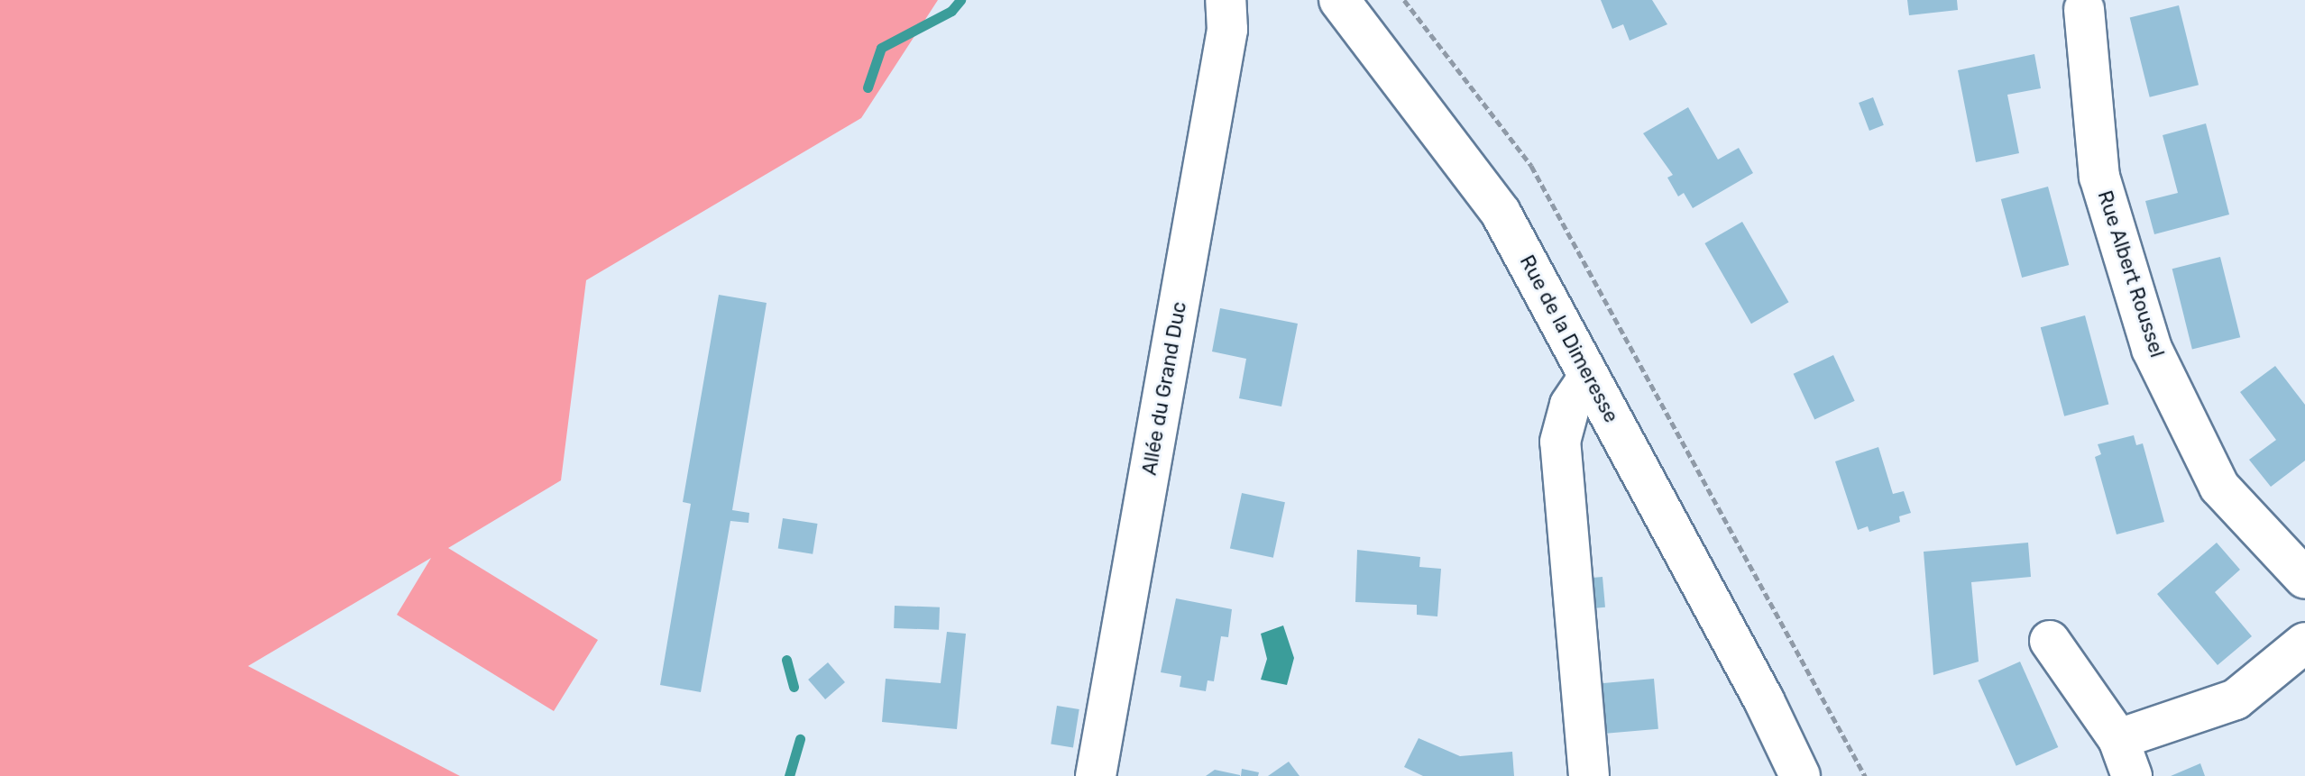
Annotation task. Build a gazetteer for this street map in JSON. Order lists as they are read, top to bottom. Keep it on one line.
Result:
{"streets":{"street":["Rue Albert Roussel","Rue de la Dimeresse","Allée du Grand Duc"]}}
